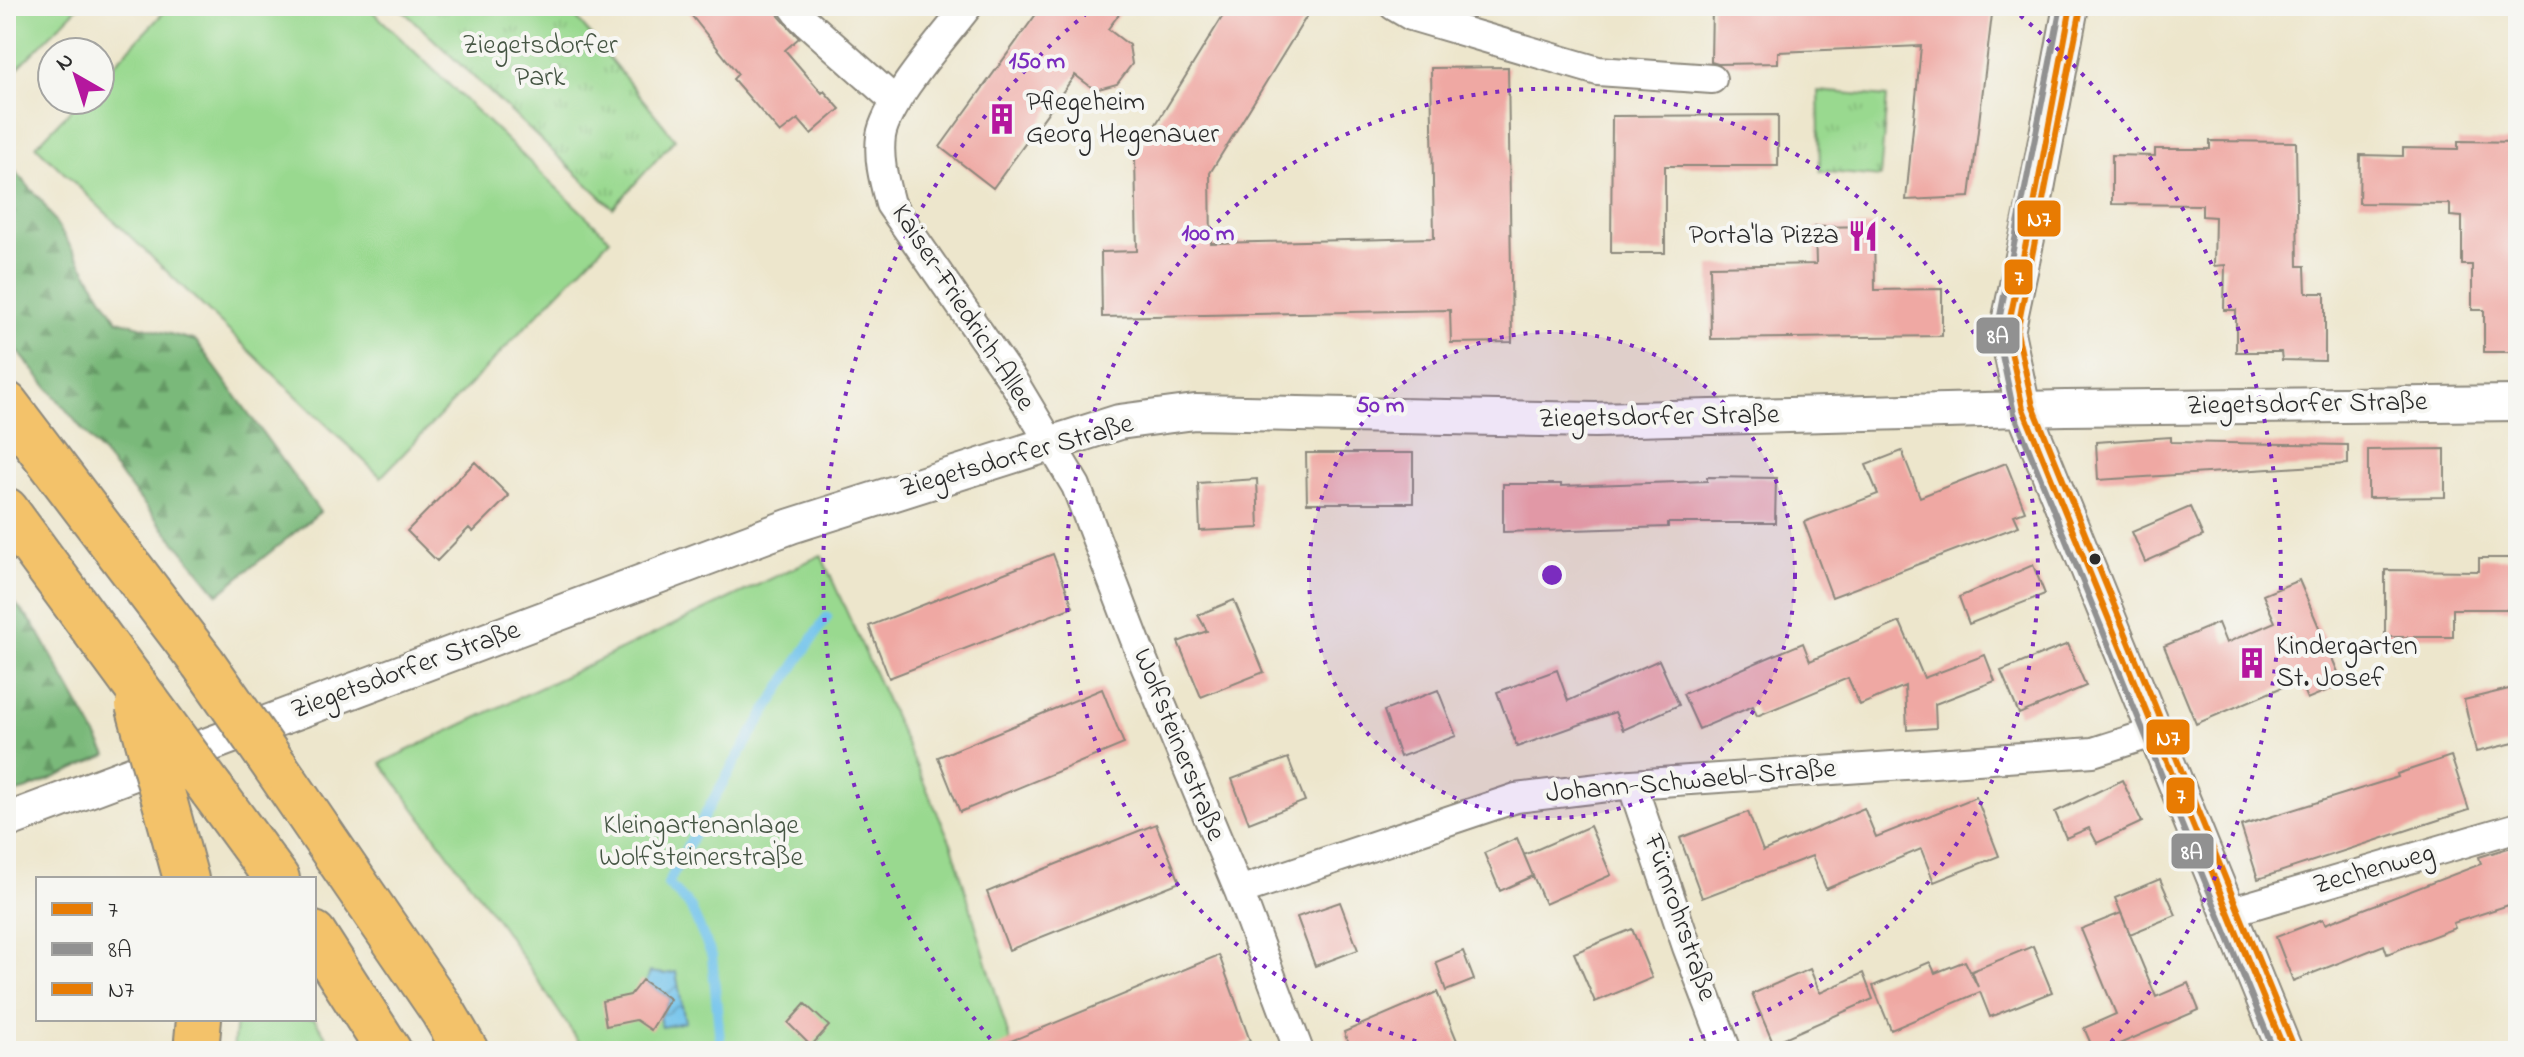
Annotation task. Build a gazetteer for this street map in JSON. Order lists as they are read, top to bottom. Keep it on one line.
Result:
{"streets":{"street":["Kaiser-Friedrich-Allee","Ziegetsdorfer Straße","Wolfsteinerstraße","Johann-Schwaebl-Straße","Zechenweg","Fürnrohrstraße"]},"crossings":[["Kaiser-Friedrich-Allee","Ziegetsdorfer Straße"],["Kaiser-Friedrich-Allee","Wolfsteinerstraße"],["Ziegetsdorfer Straße","Wolfsteinerstraße"],["Wolfsteinerstraße","Johann-Schwaebl-Straße"],["Johann-Schwaebl-Straße","Fürnrohrstraße"]],"parks":["Ziegetsdorfer Park","Kleingartenanlage Wolfsteinerstraße"],"places":{"building":["Pflegeheim Georg Hegenauer","Kindergarten St. Josef"],"restaurant":["Porta'la Pizza"]},"lines":["transit line 7","transit line 8A","transit line N7"],"legend":["7","8A","N7"],"north":"top left","rings":["150 m","100 m","50 m"]}
